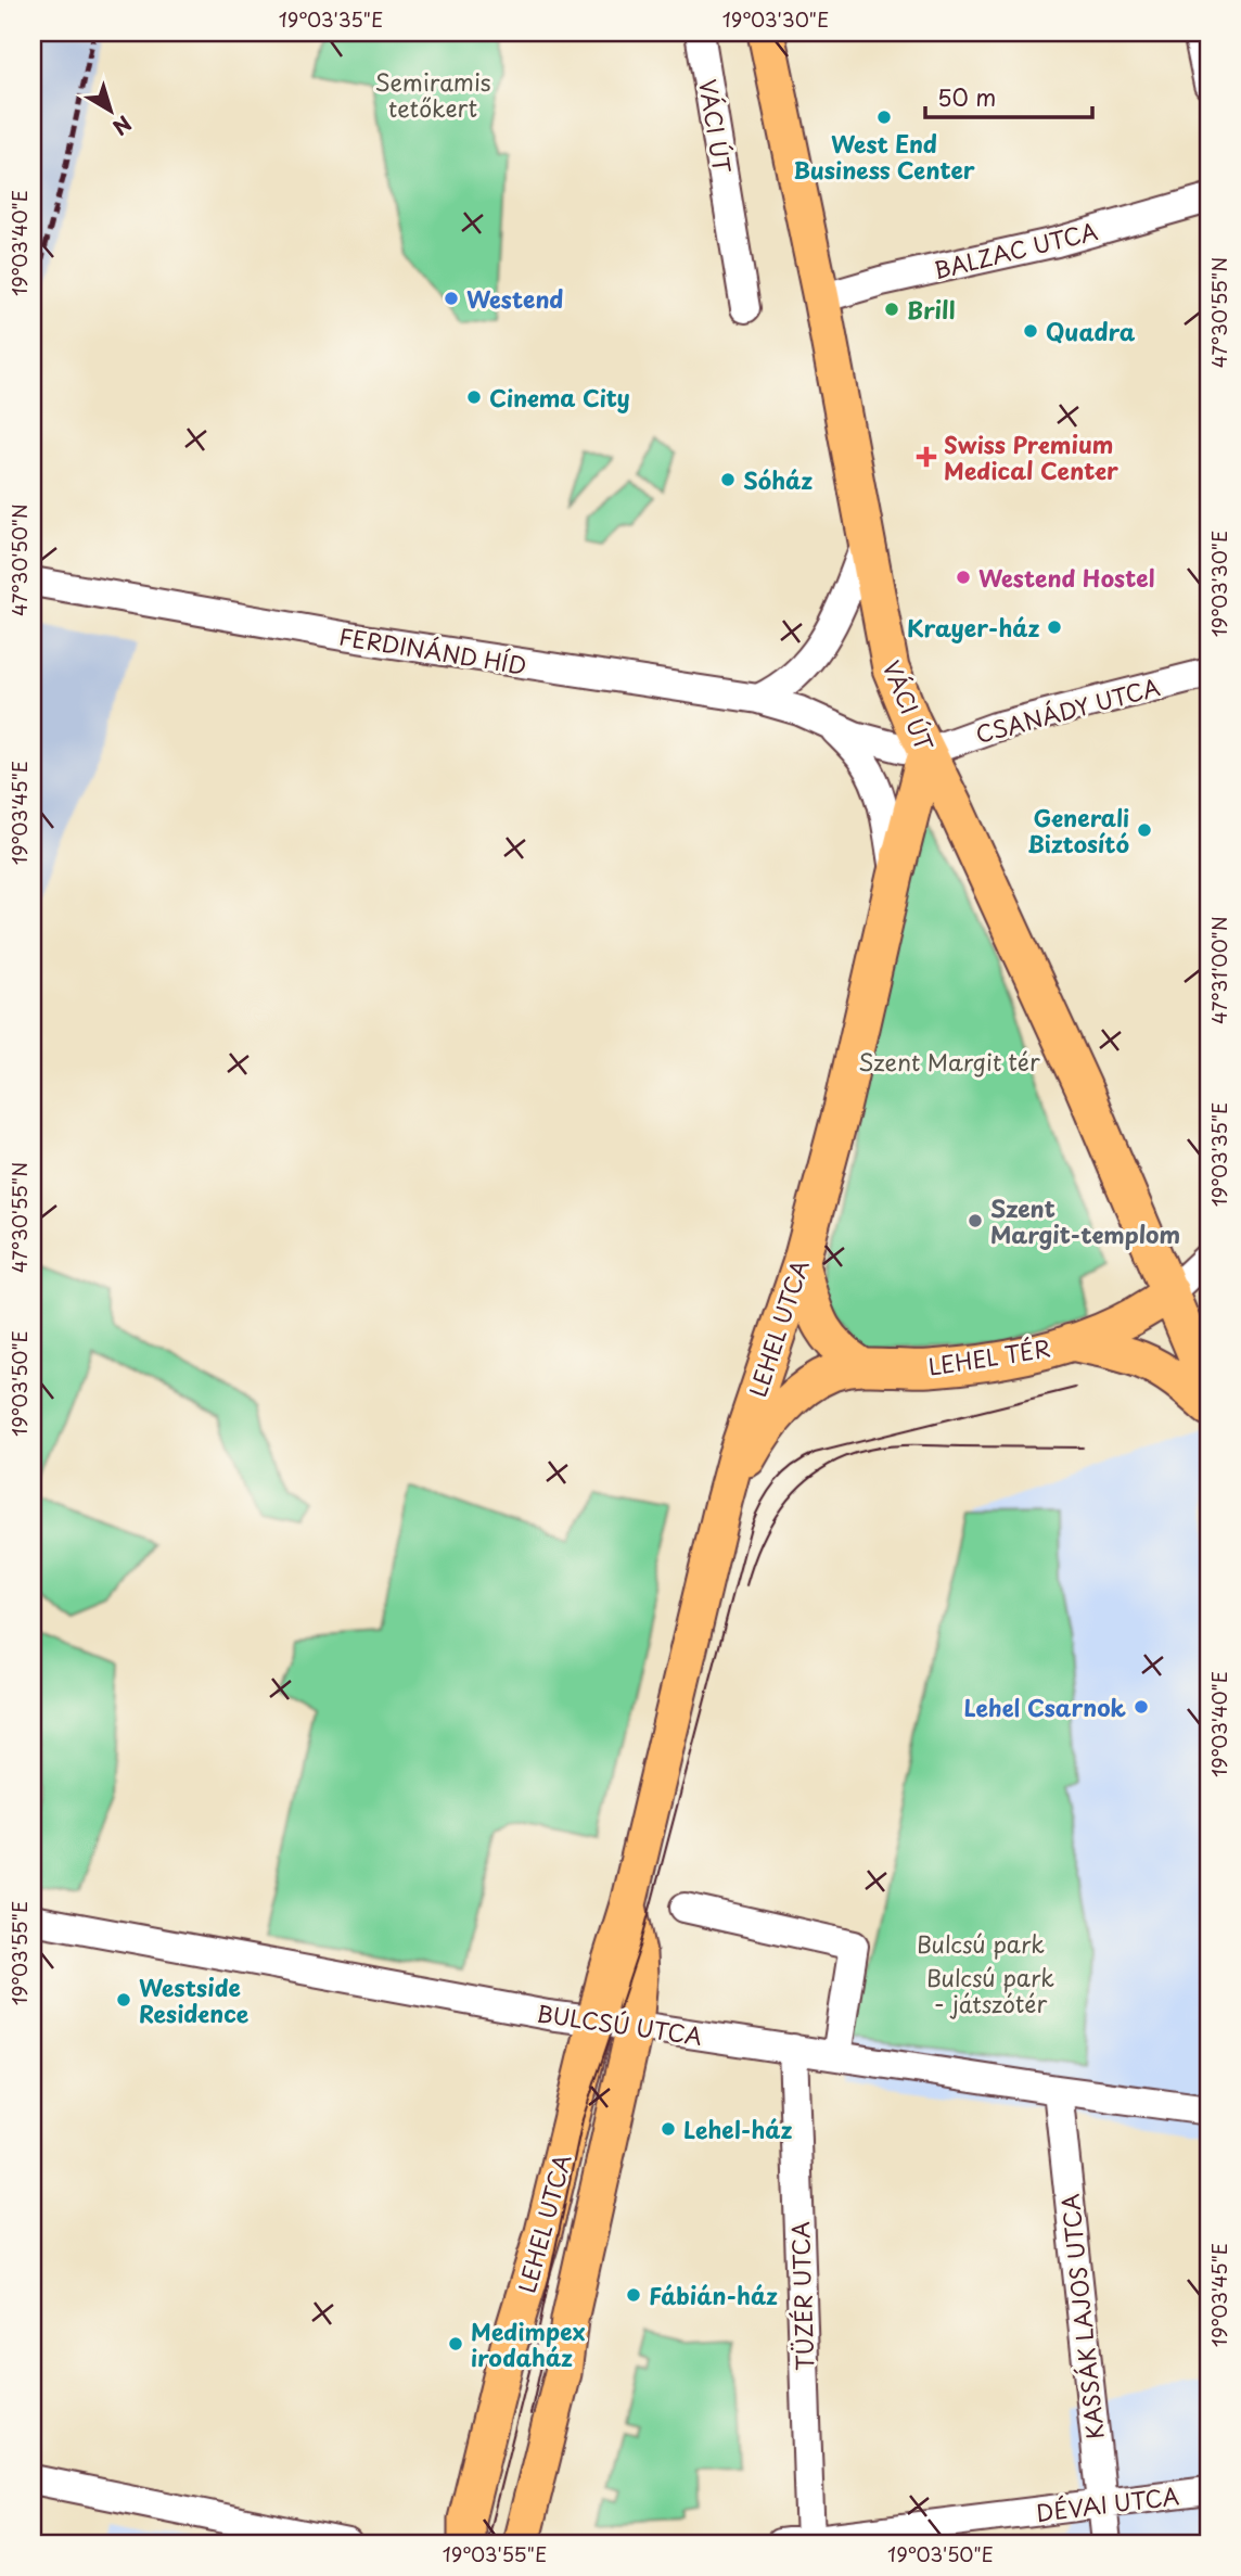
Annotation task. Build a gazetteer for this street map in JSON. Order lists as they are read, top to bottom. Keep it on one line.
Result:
{"streets":{"main road":["VÁCI ÚT","LEHEL UTCA","LEHEL TÉR"],"street":["BALZAC UTCA","FERDINÁND HÍD","CSANÁDY UTCA","BULCSÚ UTCA","TÜZÉR UTCA","KASSÁK LAJOS UTCA","DÉVAI UTCA"]},"crossings":[["VÁCI ÚT","BALZAC UTCA"],["VÁCI ÚT","FERDINÁND HÍD"],["VÁCI ÚT","CSANÁDY UTCA"],["VÁCI ÚT","LEHEL UTCA"],["FERDINÁND HÍD","CSANÁDY UTCA"],["FERDINÁND HÍD","LEHEL UTCA"],["CSANÁDY UTCA","LEHEL UTCA"],["LEHEL UTCA","LEHEL TÉR"],["LEHEL UTCA","BULCSÚ UTCA"],["BULCSÚ UTCA","TÜZÉR UTCA"],["BULCSÚ UTCA","KASSÁK LAJOS UTCA"],["TÜZÉR UTCA","DÉVAI UTCA"],["KASSÁK LAJOS UTCA","DÉVAI UTCA"]],"parks":["Semiramis tetőkert","Szent Margit tér","Bulcsú park","Bulcsú park - játszótér"],"places":{"other":["West End Business Center","Westend","Brill","Quadra","Cinema City","Sóház","Westend Hostel","Krayer-ház","Generali Biztosító","Szent Margit-templom","Lehel Csarnok","Westside Residence","Lehel-ház","Fábián-ház","Medimpex irodaház"],"health":["Swiss Premium Medical Center"]},"scale_bar":"50 m","north":"bottom right","coordinates":["19°03'35\"E","19°03'30\"E","19°03'40\"E","47°30'55\"N","47°30'50\"N","19°03'45\"E","47°31'00\"N","19°03'50\"E","19°03'55\"E"]}
